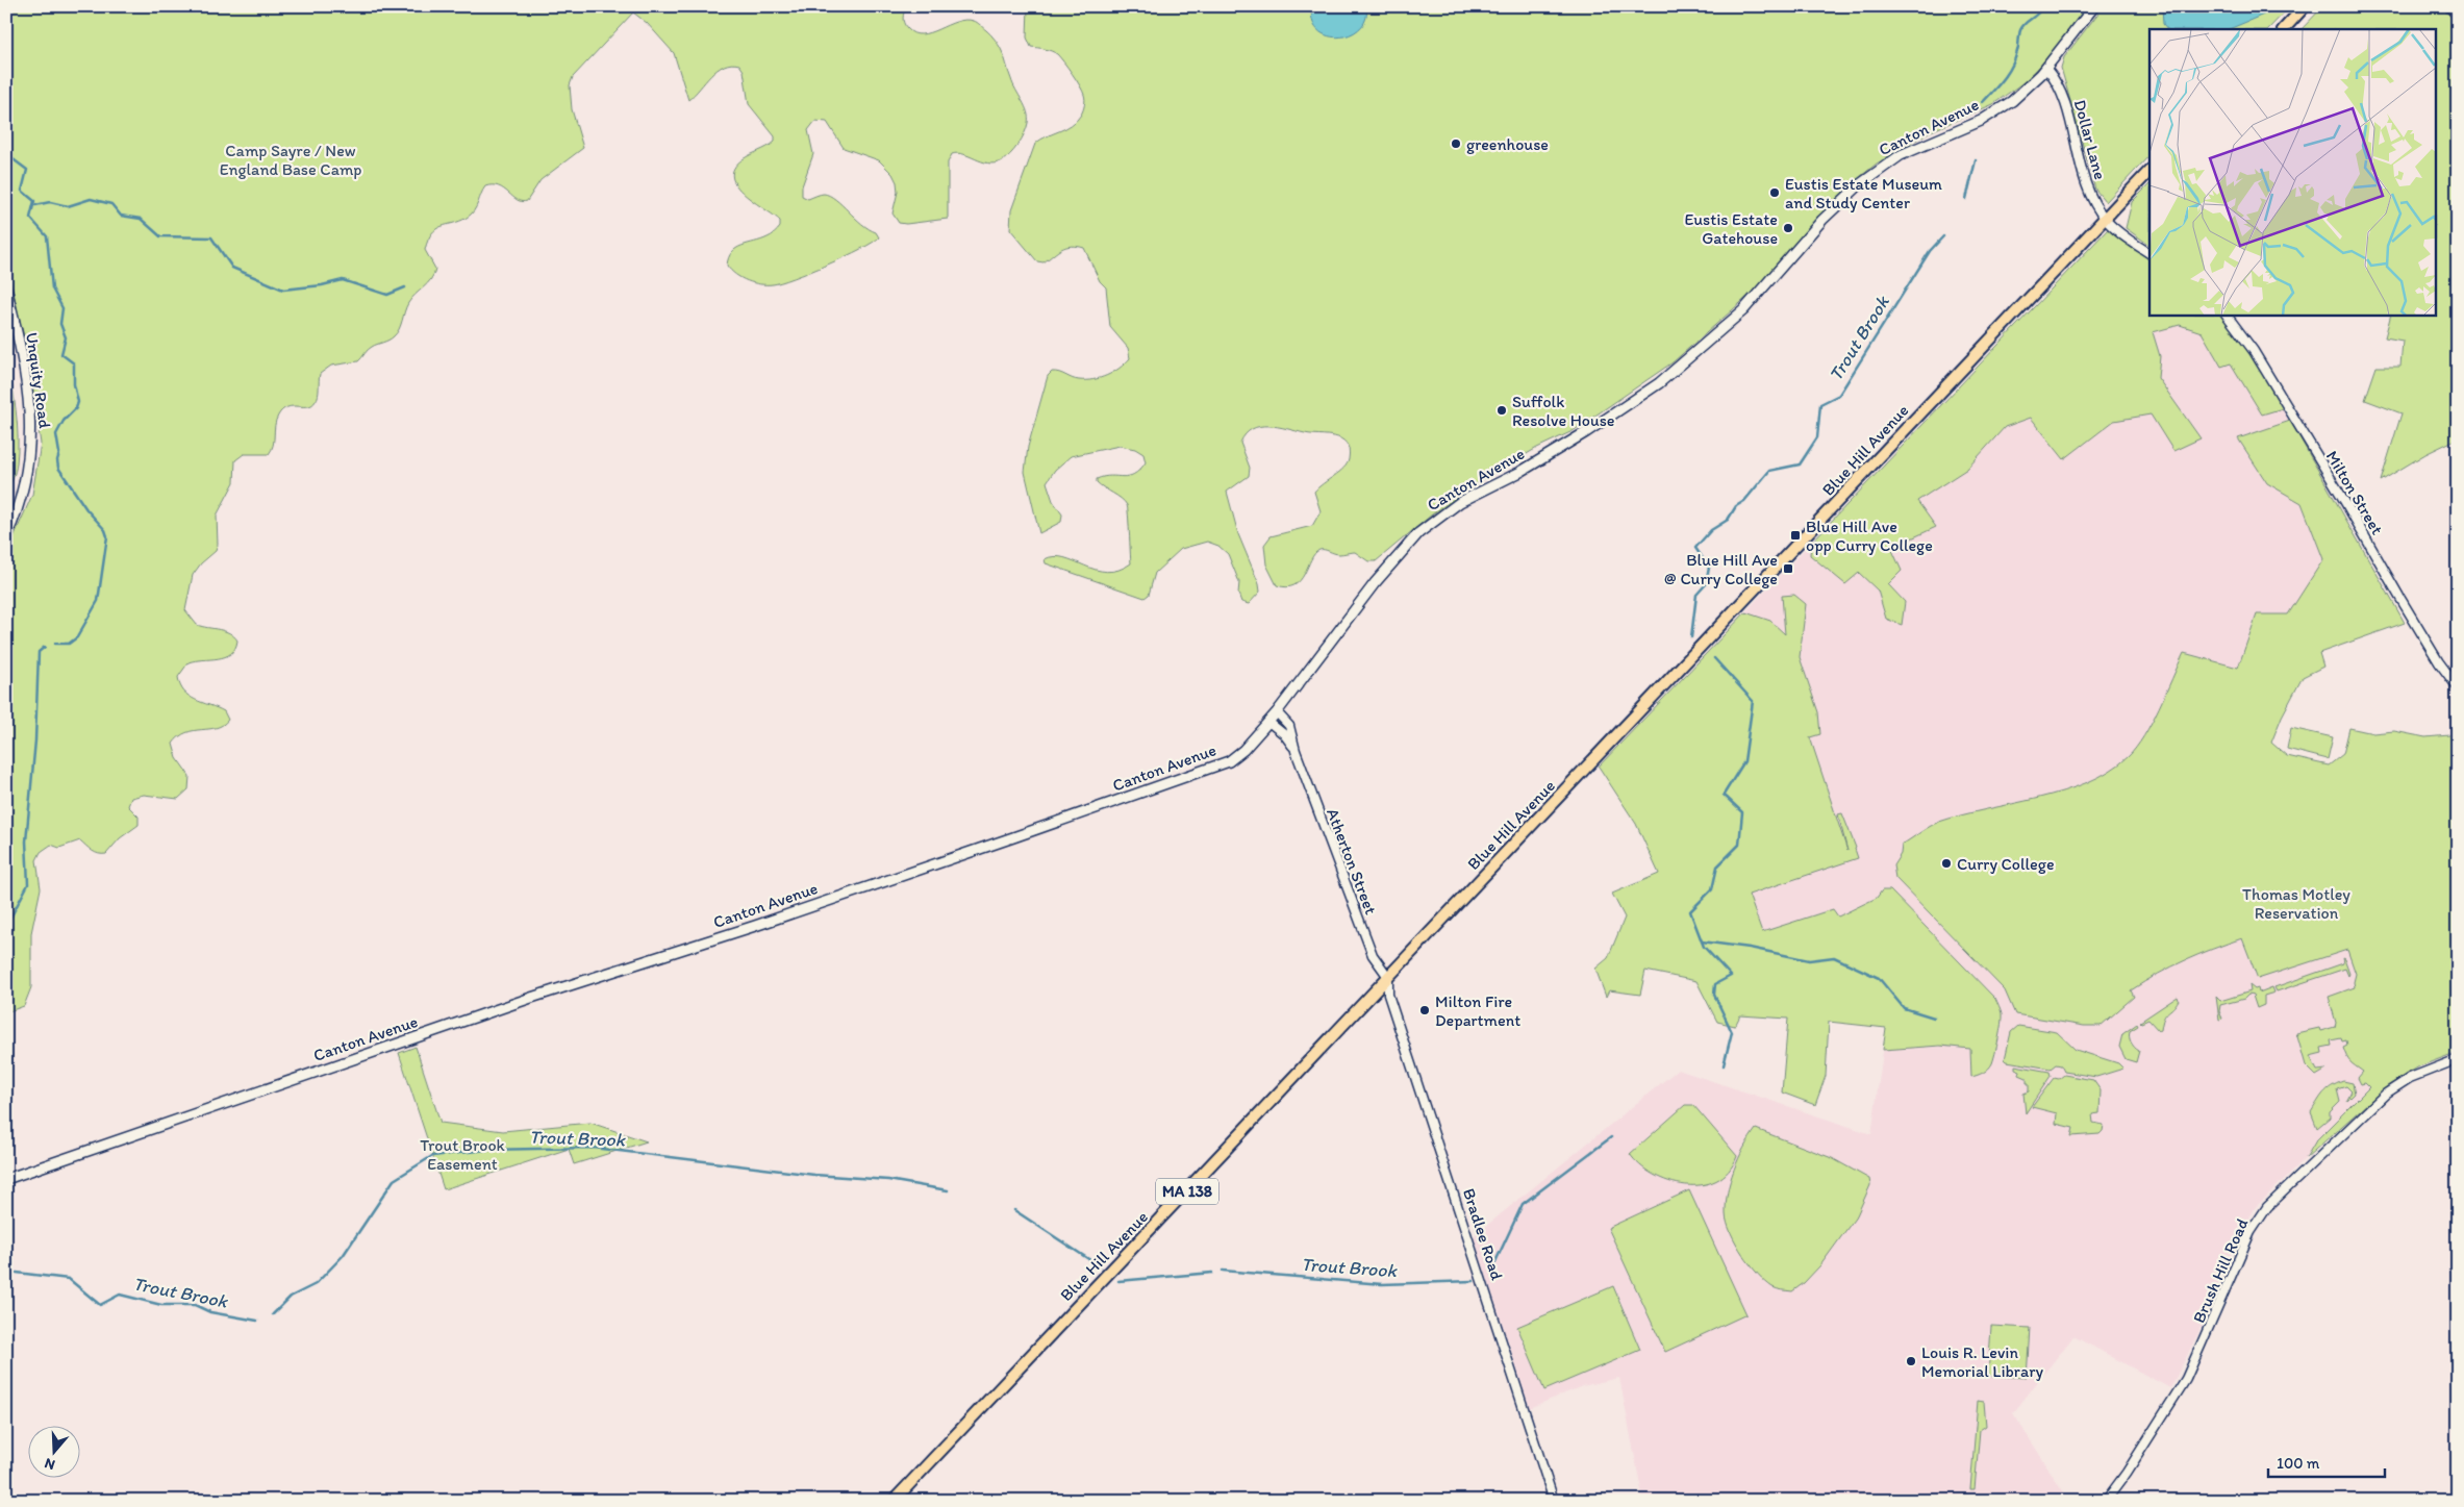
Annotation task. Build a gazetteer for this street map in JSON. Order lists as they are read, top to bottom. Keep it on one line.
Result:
{"streets":{"main road":["Canton Avenue","Unquity Road","Blue Hill Avenue","MA 138"],"street":["Dollar Lane","Milton Street","Atherton Street","Bradlee Road","Brush Hill Road"]},"crossings":[["Canton Avenue","Dollar Lane"],["Canton Avenue","Atherton Street"],["Dollar Lane","Blue Hill Avenue"],["Blue Hill Avenue","Atherton Street"],["Blue Hill Avenue","Bradlee Road"],["Atherton Street","Bradlee Road"]],"water":["Trout Brook"],"parks":["Camp Sayre / New England Base Camp","Thomas Motley Reservation","Trout Brook Easement"],"places":{"other":["greenhouse","Eustis Estate Museum and Study Center","Eustis Estate Gatehouse","Suffolk Resolve House","Curry College","Milton Fire Department","Louis R. Levin Memorial Library"],"transit":["Blue Hill Ave opp Curry College","Blue Hill Ave @ Curry College"]},"scale_bar":"100 m","north":"bottom"}
